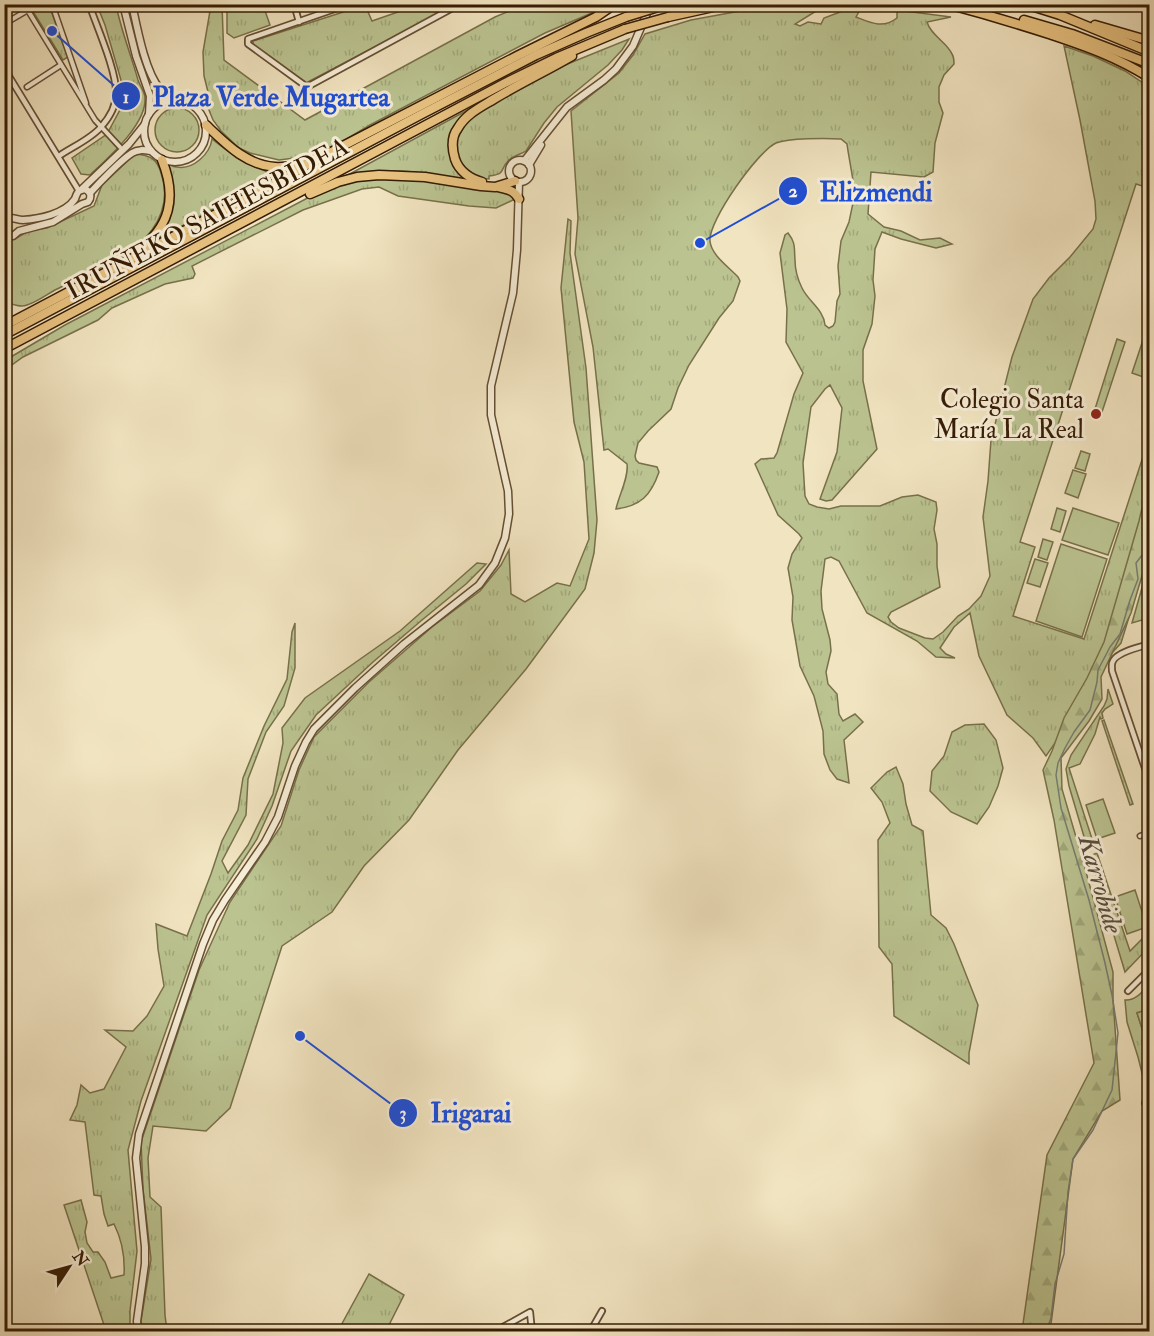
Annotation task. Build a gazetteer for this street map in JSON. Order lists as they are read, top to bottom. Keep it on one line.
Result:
{"streets":{"highway":["IRUÑEKO SAIHESBIDEA"]},"water":["Karrobide"],"places":["Plaza Verde Mugartea","Elizmendi","Colegio Santa María La Real","Irigarai"],"north":"top right"}
